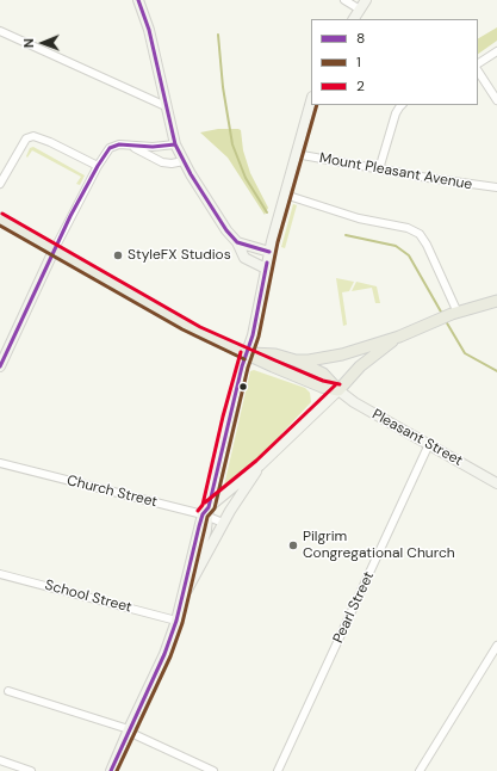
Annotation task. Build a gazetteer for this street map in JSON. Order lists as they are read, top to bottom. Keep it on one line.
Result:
{"streets":{"main road":["Pleasant Street"],"street":["Mount Pleasant Avenue","Church Street","School Street","Pearl Street"]},"crossings":[["Pleasant Street","Pearl Street"]],"places":["StyleFX Studios","Pilgrim Congregational Church"],"lines":["transit line 8","transit line 1","transit line 2"],"legend":["8","1","2"],"north":"left"}
